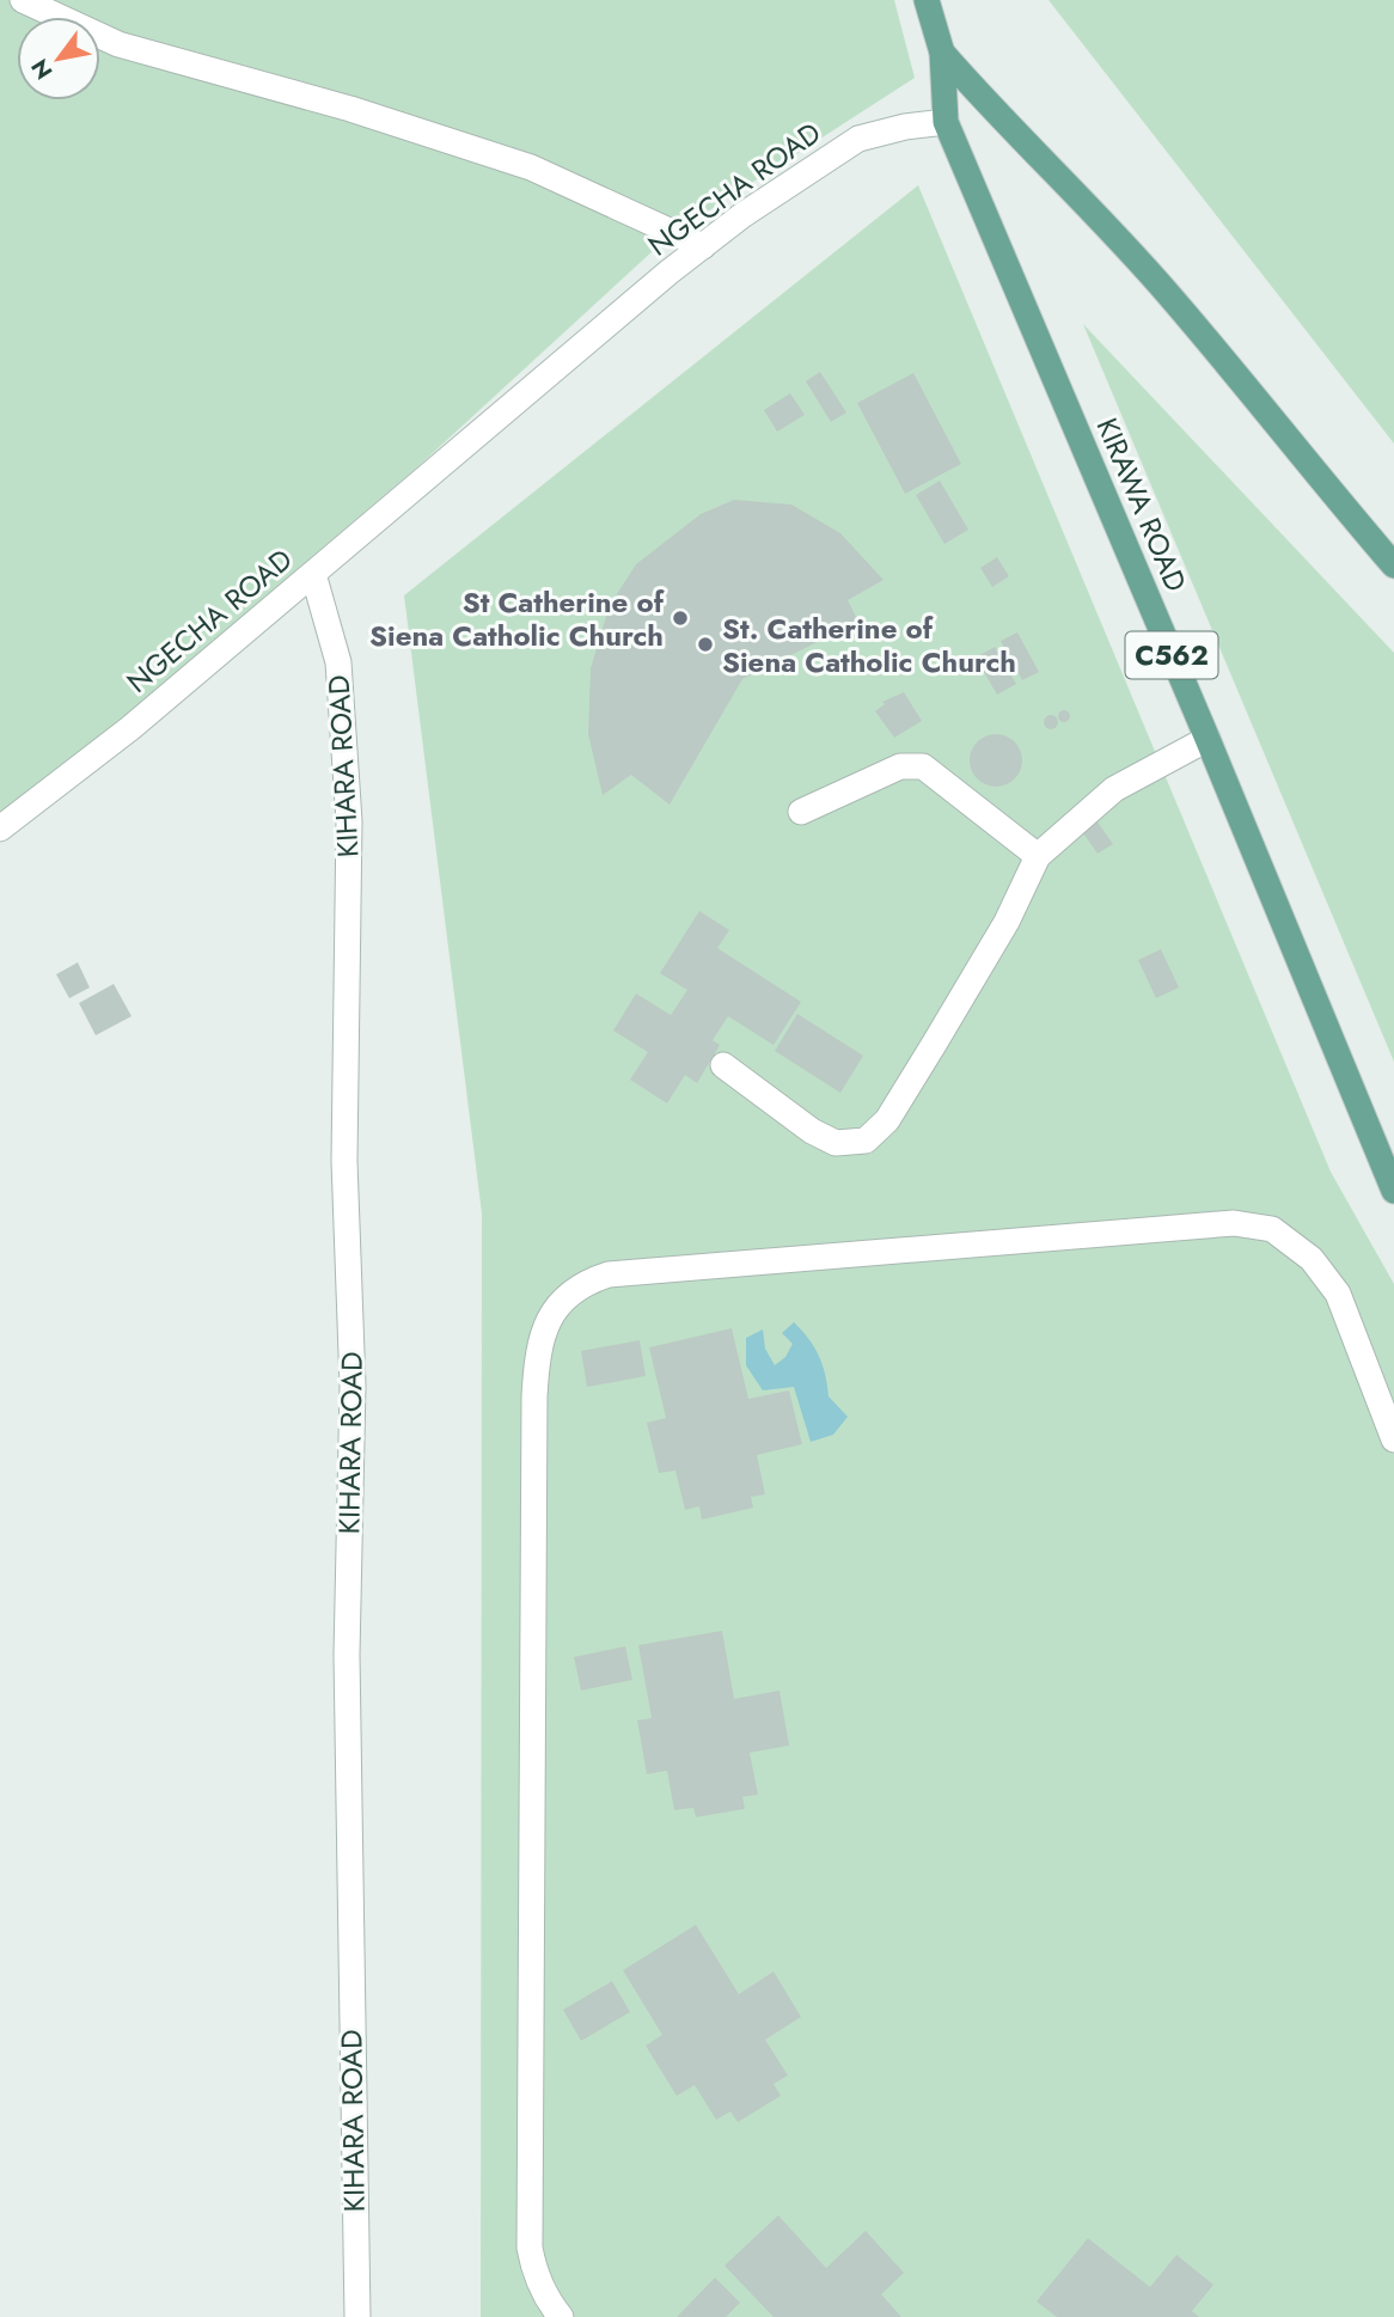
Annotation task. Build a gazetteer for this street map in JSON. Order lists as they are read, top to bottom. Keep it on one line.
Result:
{"streets":{"main road":["KIRAWA ROAD","C562"],"street":["NGECHA ROAD","KIHARA ROAD"]},"crossings":[["NGECHA ROAD","KIRAWA ROAD"],["NGECHA ROAD","KIHARA ROAD"]],"places":["St Catherine of Siena Catholic Church","St. Catherine of Siena Catholic Church"],"north":"bottom left"}
